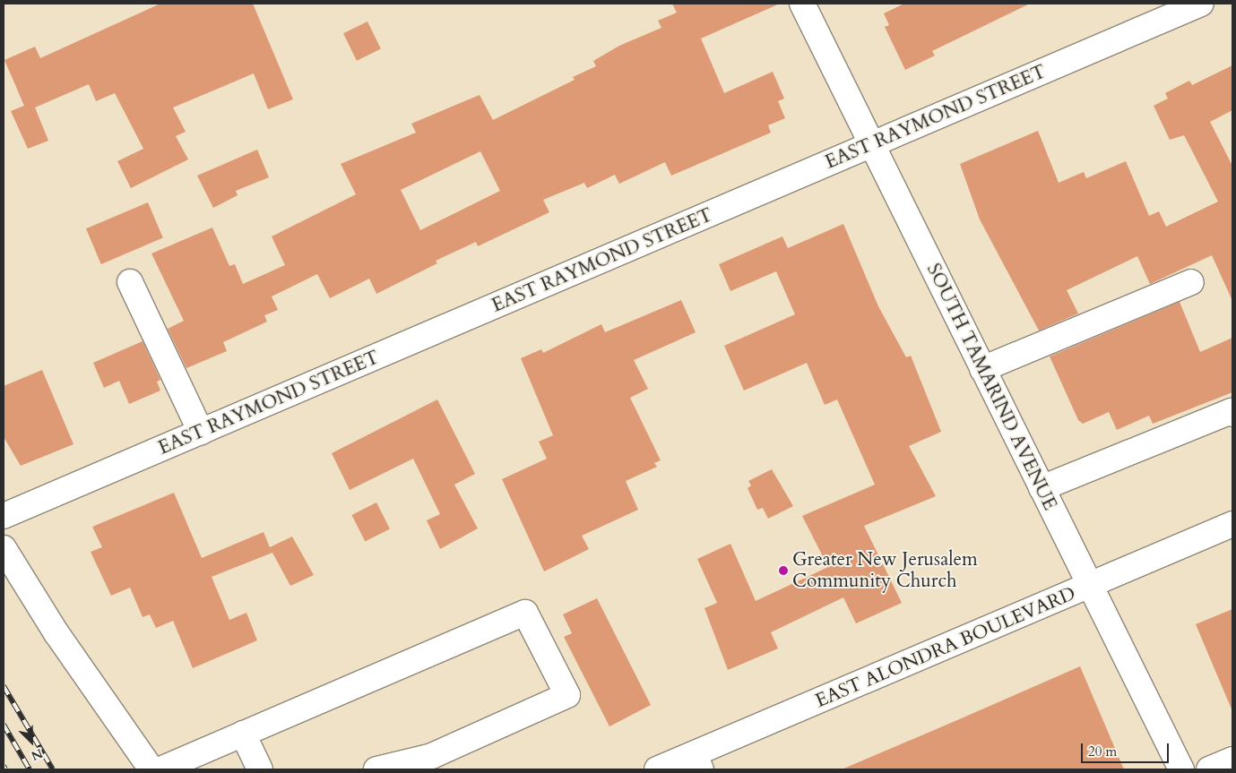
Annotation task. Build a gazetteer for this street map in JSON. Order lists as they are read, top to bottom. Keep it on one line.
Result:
{"streets":{"street":["EAST RAYMOND STREET","SOUTH TAMARIND AVENUE","EAST ALONDRA BOULEVARD"]},"crossings":[["EAST RAYMOND STREET","SOUTH TAMARIND AVENUE"],["SOUTH TAMARIND AVENUE","EAST ALONDRA BOULEVARD"]],"places":["Greater New Jerusalem Community Church"],"scale_bar":"20 m","north":"bottom right"}
